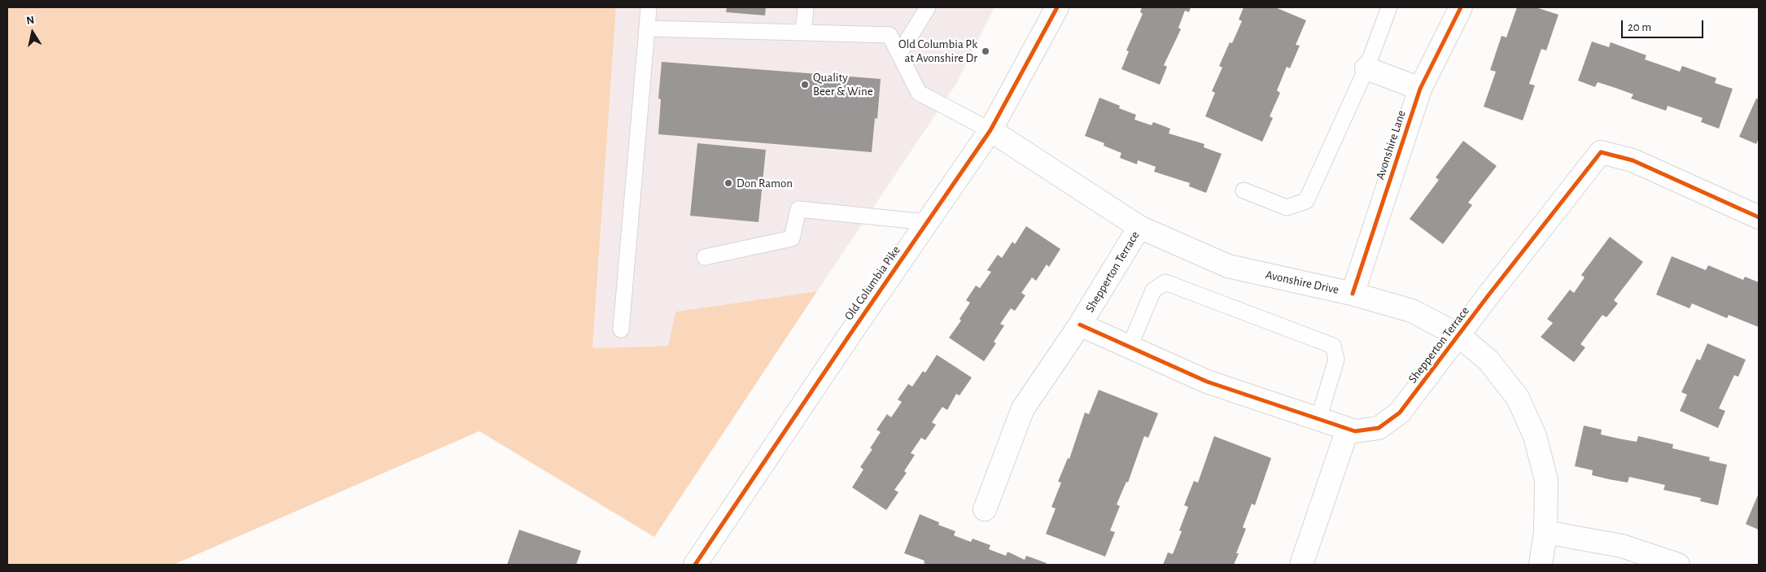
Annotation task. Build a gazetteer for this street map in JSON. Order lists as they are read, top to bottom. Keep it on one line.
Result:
{"streets":{"street":["Avonshire Lane","Shepperton Terrace","Avonshire Drive","Old Columbia Pike"]},"crossings":[["Avonshire Lane","Avonshire Drive"],["Shepperton Terrace","Avonshire Drive"],["Avonshire Drive","Old Columbia Pike"]],"places":["Old Columbia Pk at Avonshire Dr","Quality Beer & Wine","Don Ramon"],"scale_bar":"20 m","north":"top"}
